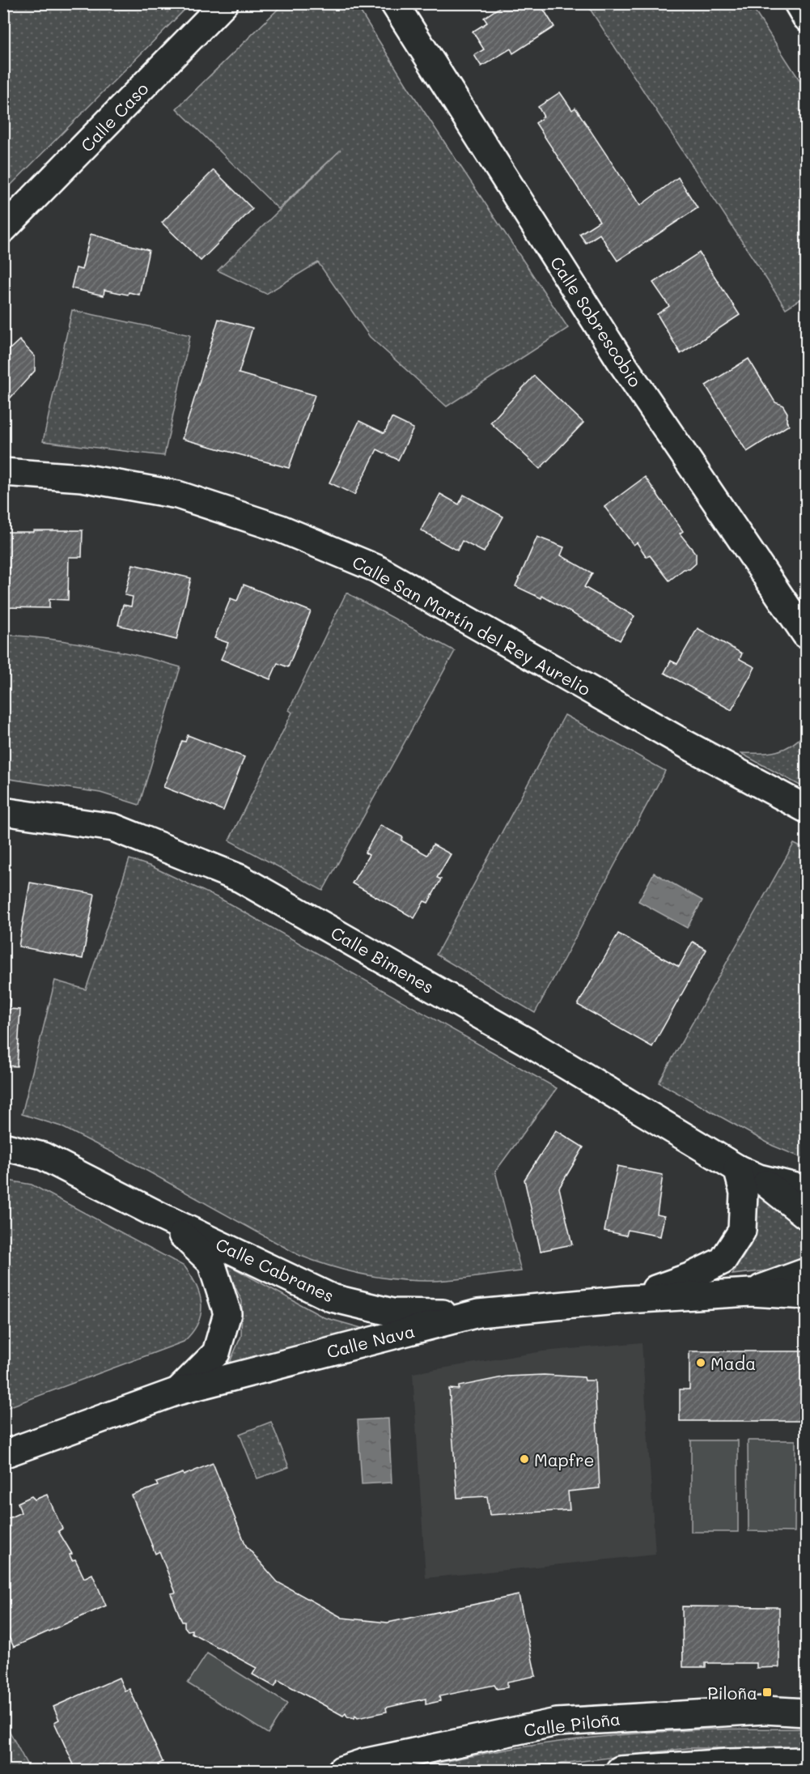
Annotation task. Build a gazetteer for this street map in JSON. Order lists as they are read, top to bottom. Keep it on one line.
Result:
{"streets":{"street":["Calle Caso","Calle Sobrescobio","Calle San Martín del Rey Aurelio","Calle Bimenes","Calle Cabranes","Calle Nava","Calle Piloña"]},"crossings":[["Calle Cabranes","Calle Nava"]],"places":{"other":["Mada","Mapfre"],"transit":["Piloña"]}}
